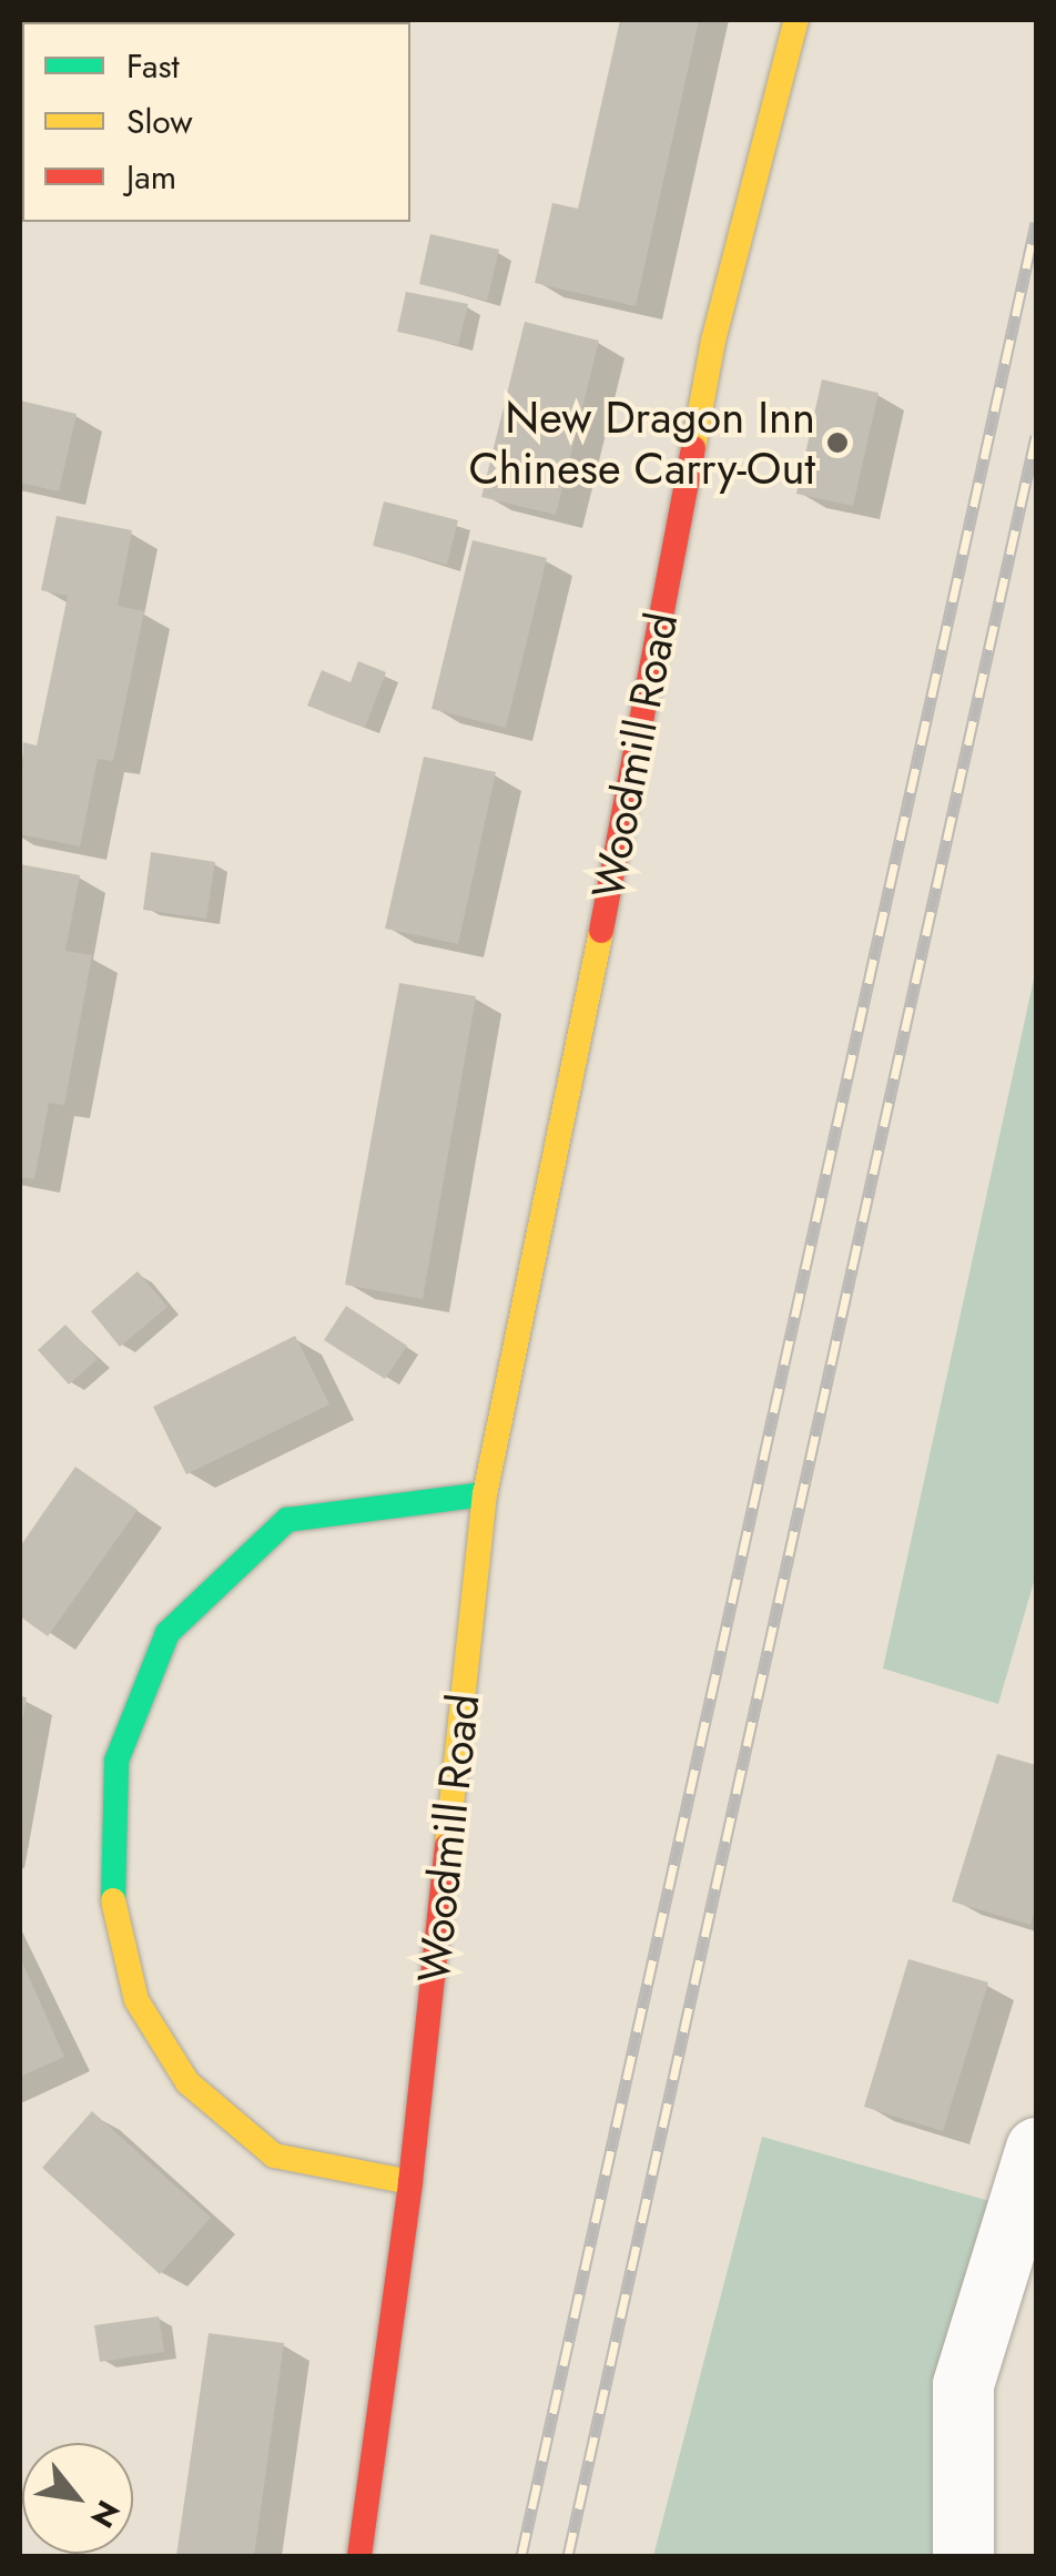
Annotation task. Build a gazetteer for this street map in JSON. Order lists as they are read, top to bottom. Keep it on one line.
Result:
{"streets":{"street":["Woodmill Road"]},"places":["New Dragon Inn Chinese Carry-Out"],"legend":["Fast","Slow","Jam"],"north":"bottom right"}
